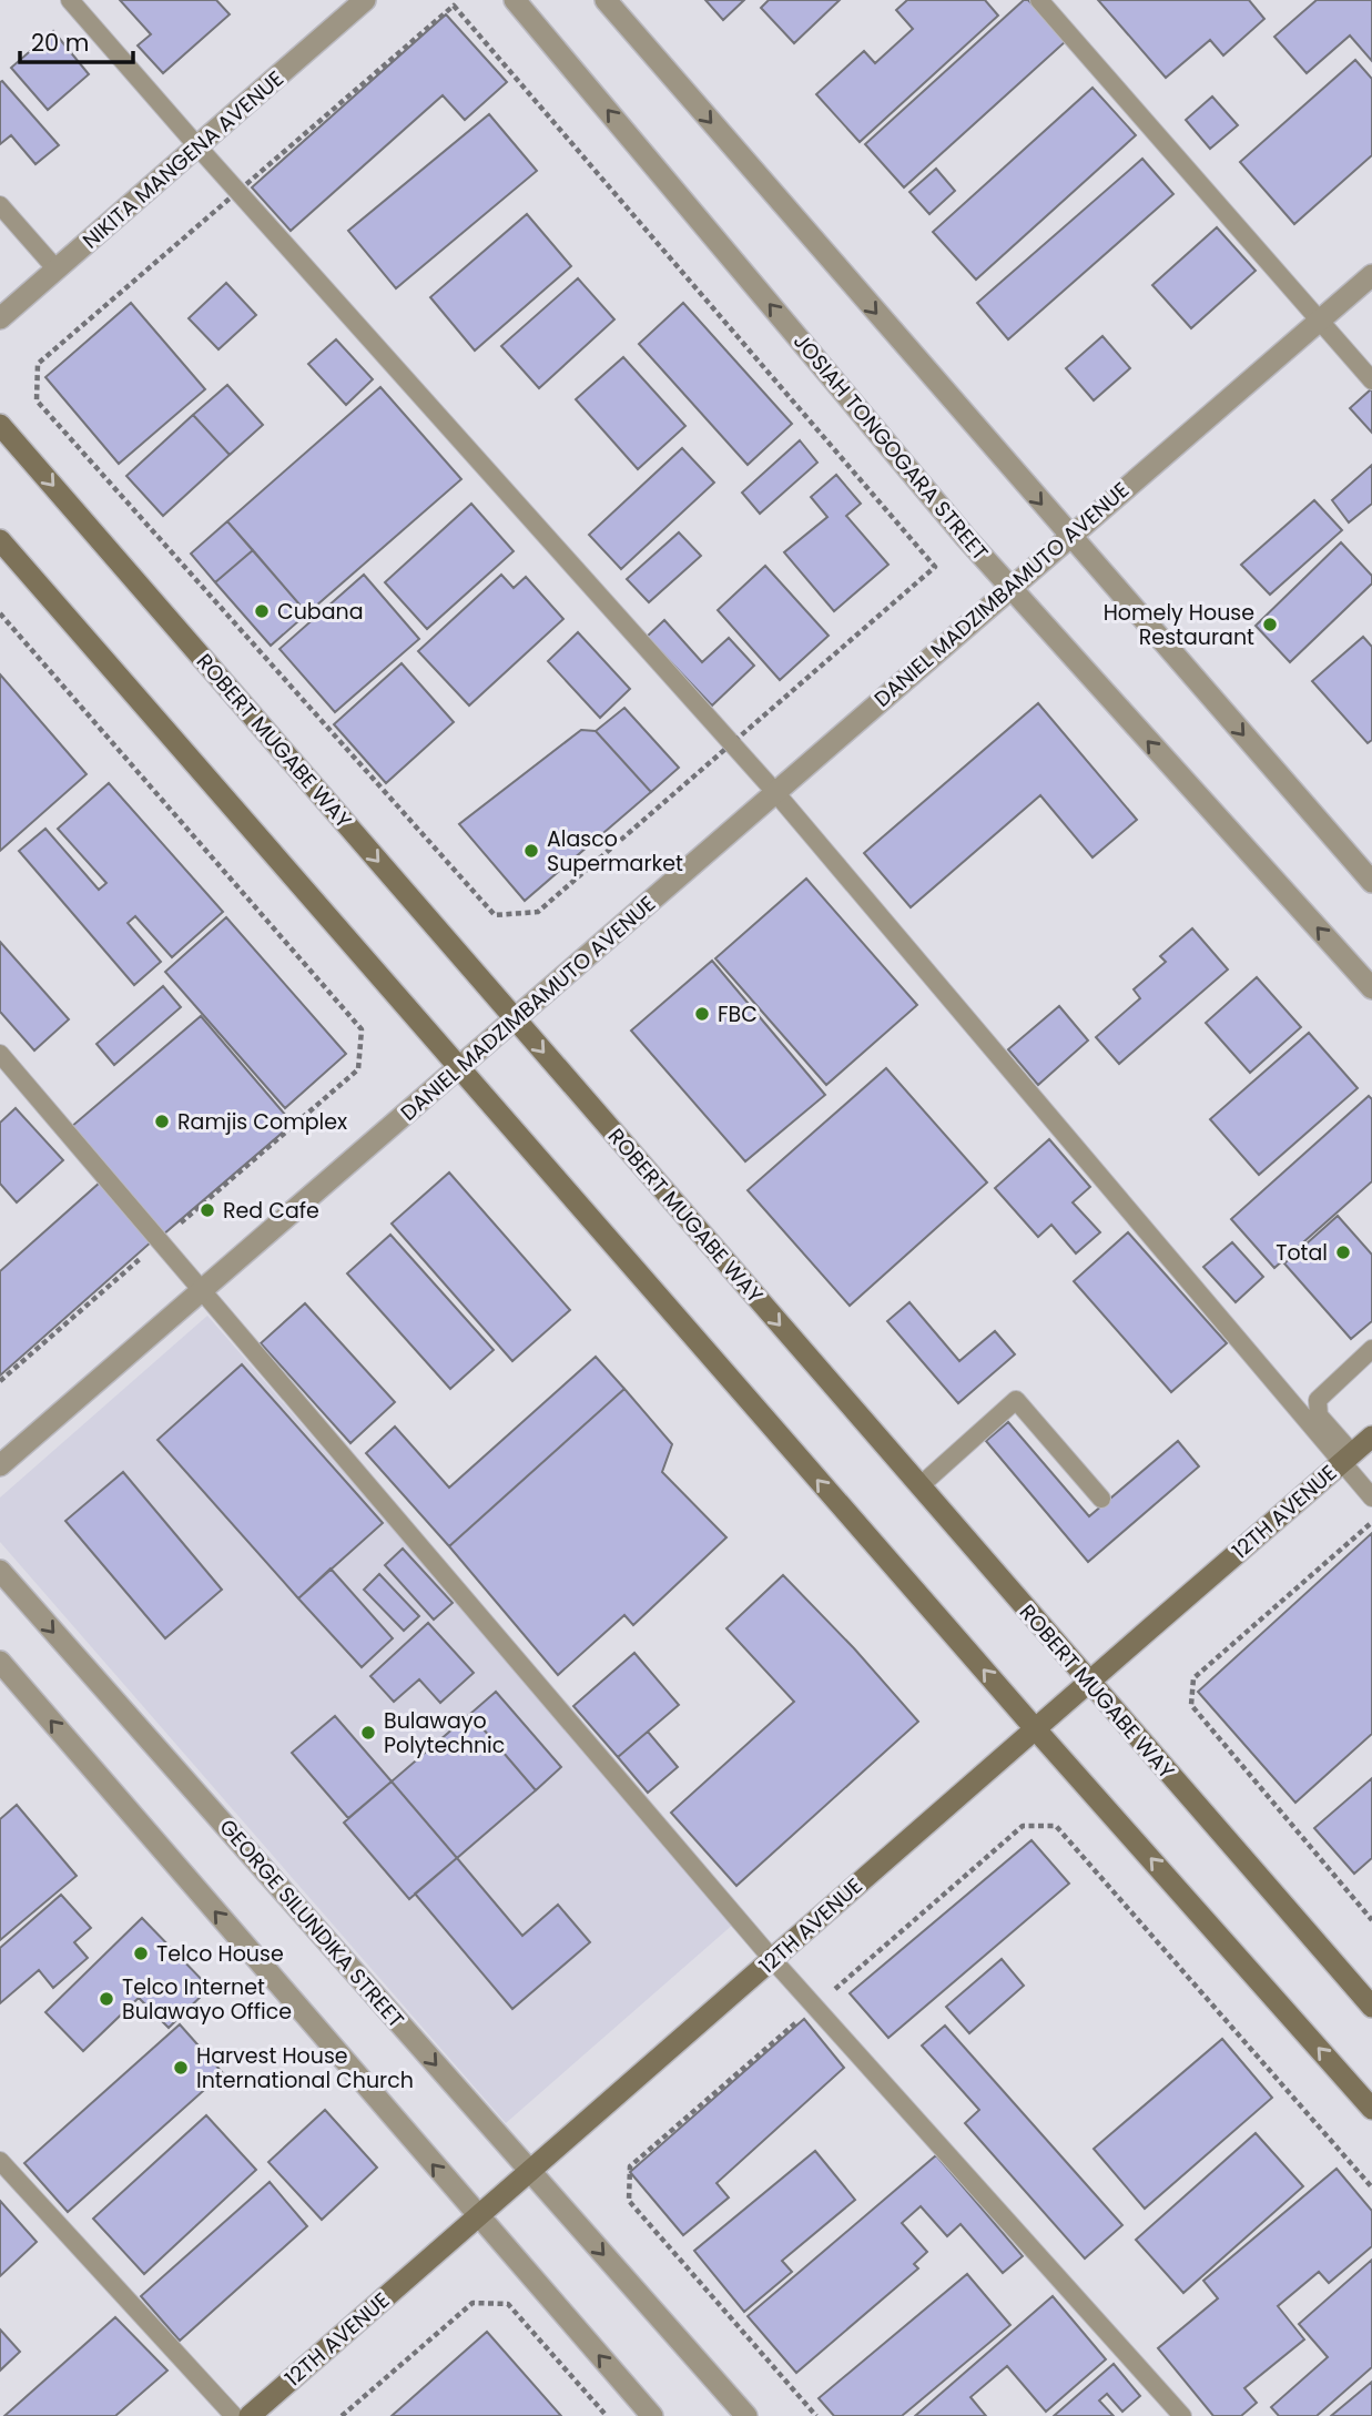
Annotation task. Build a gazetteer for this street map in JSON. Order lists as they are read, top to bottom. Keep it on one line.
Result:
{"streets":{"main road":["ROBERT MUGABE WAY","12TH AVENUE"],"street":["NIKITA MANGENA AVENUE","JOSIAH TONGOGARA STREET","DANIEL MADZIMBAMUTO AVENUE","GEORGE SILUNDIKA STREET"]},"crossings":[["JOSIAH TONGOGARA STREET","DANIEL MADZIMBAMUTO AVENUE"],["DANIEL MADZIMBAMUTO AVENUE","ROBERT MUGABE WAY"],["ROBERT MUGABE WAY","12TH AVENUE"],["12TH AVENUE","GEORGE SILUNDIKA STREET"]],"places":["Cubana","Homely House Restaurant","Alasco Supermarket","FBC","Ramjis Complex","Red Cafe","Total","Bulawayo Polytechnic","Telco House","Telco Internet Bulawayo Office","Harvest House International Church"],"scale_bar":"20 m"}
